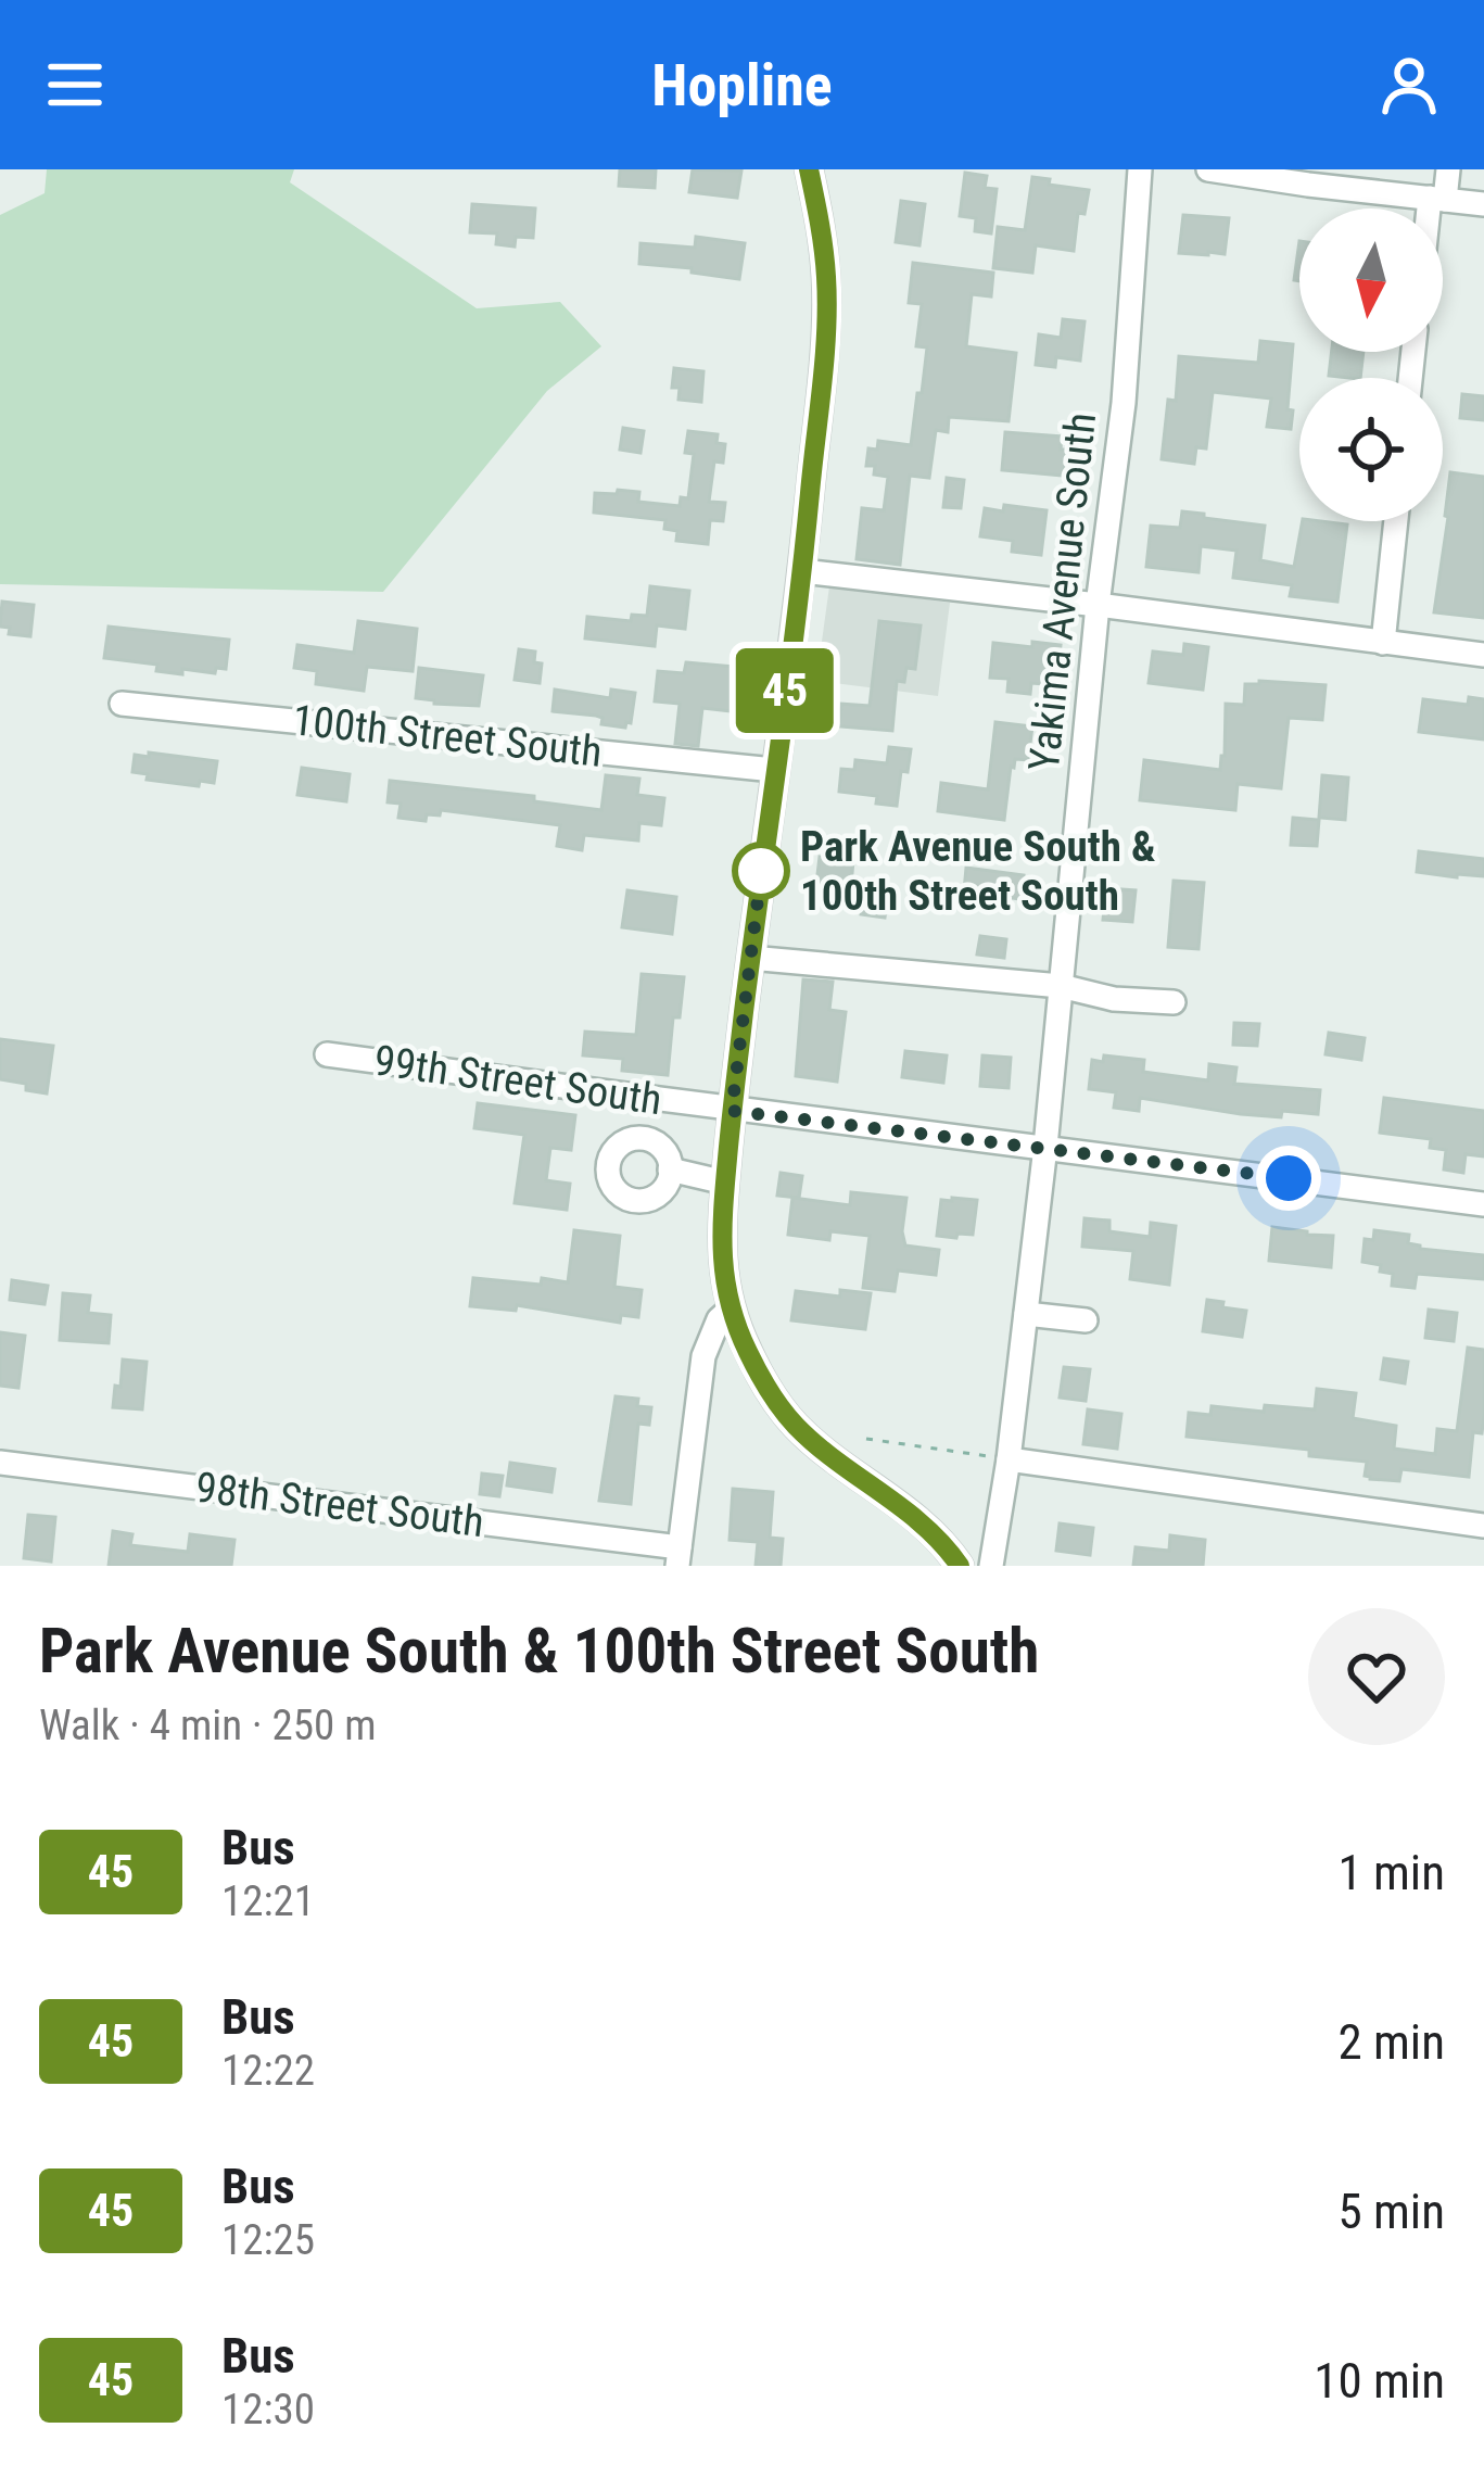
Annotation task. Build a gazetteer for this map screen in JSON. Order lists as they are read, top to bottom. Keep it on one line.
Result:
{"streets":{"street":["Yakima Avenue South","100th Street South","99th Street South","98th Street South"]},"crossings":[["Yakima Avenue South","99th Street South"]],"places":["Park Avenue South & 100th Street South"],"lines":["bus line 45"],"north":"bottom","page":{"header":"Hopline","on_map":"45","heading":["Park Avenue South & 100th Street South","Walk · 4 min · 250 m"],"list":[{"mark":"45","name":"Bus","note":"12:21","value":"1 min"},{"mark":"45","name":"Bus","note":"12:22","value":"2 min"},{"mark":"45","name":"Bus","note":"12:25","value":"5 min"},{"mark":"45","name":"Bus","note":"12:30","value":"10 min"}]}}
